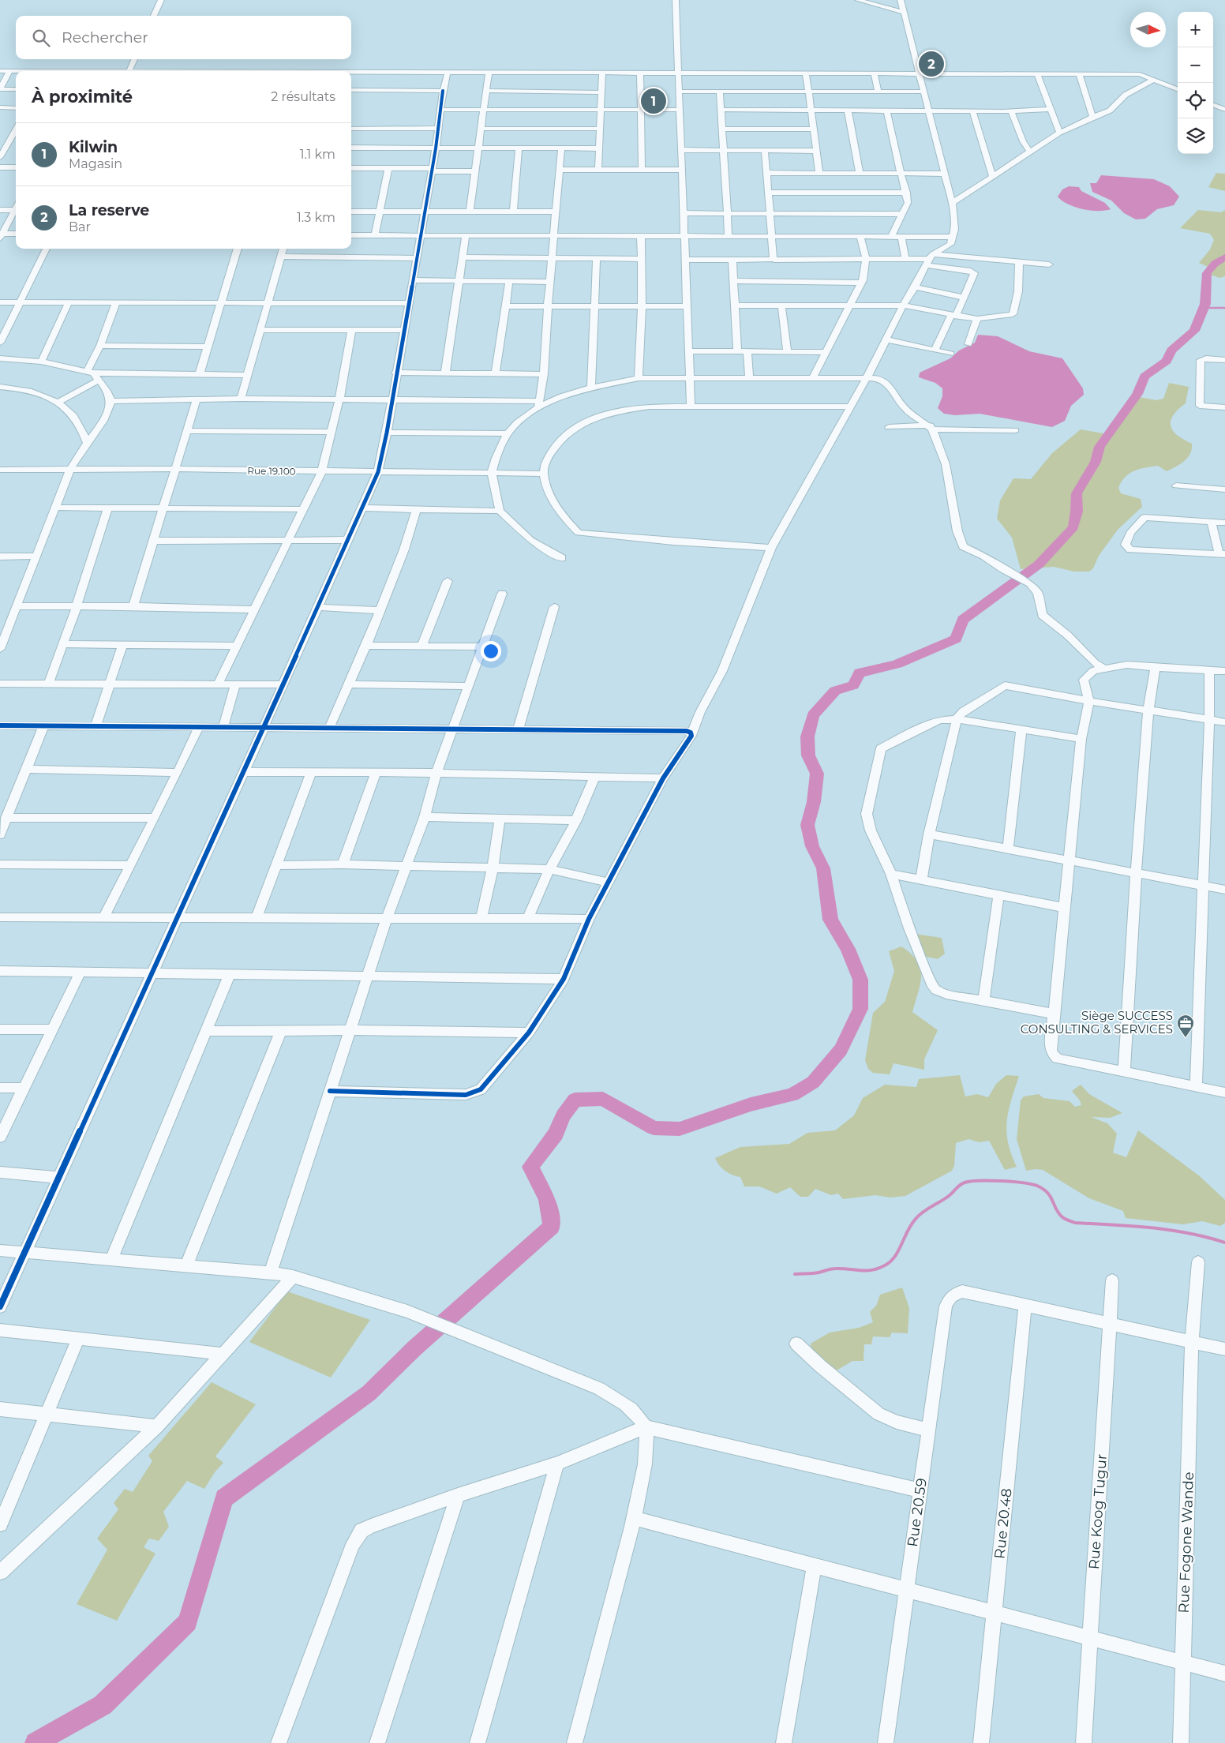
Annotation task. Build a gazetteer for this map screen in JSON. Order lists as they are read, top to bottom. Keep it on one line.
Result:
{"streets":{"street":["Rue 19.100","Rue Koog Tugur","Rue 20.59","Rue 20.48","Rue Fogone Wande"]},"crossings":[["Rue 20.59","Rue 20.48"]],"places":{"office":["Siège SUCCESS CONSULTING & SERVICES"]},"north":"right","page":{"map_buttons":["+","−"],"search":"Rechercher","pins":["2","1"],"heading":["À proximité","2 résultats"],"list":[{"mark":"1","name":"Kilwin","note":"Magasin","value":"1.1 km"},{"mark":"2","name":"La reserve","note":"Bar","value":"1.3 km"}]}}
